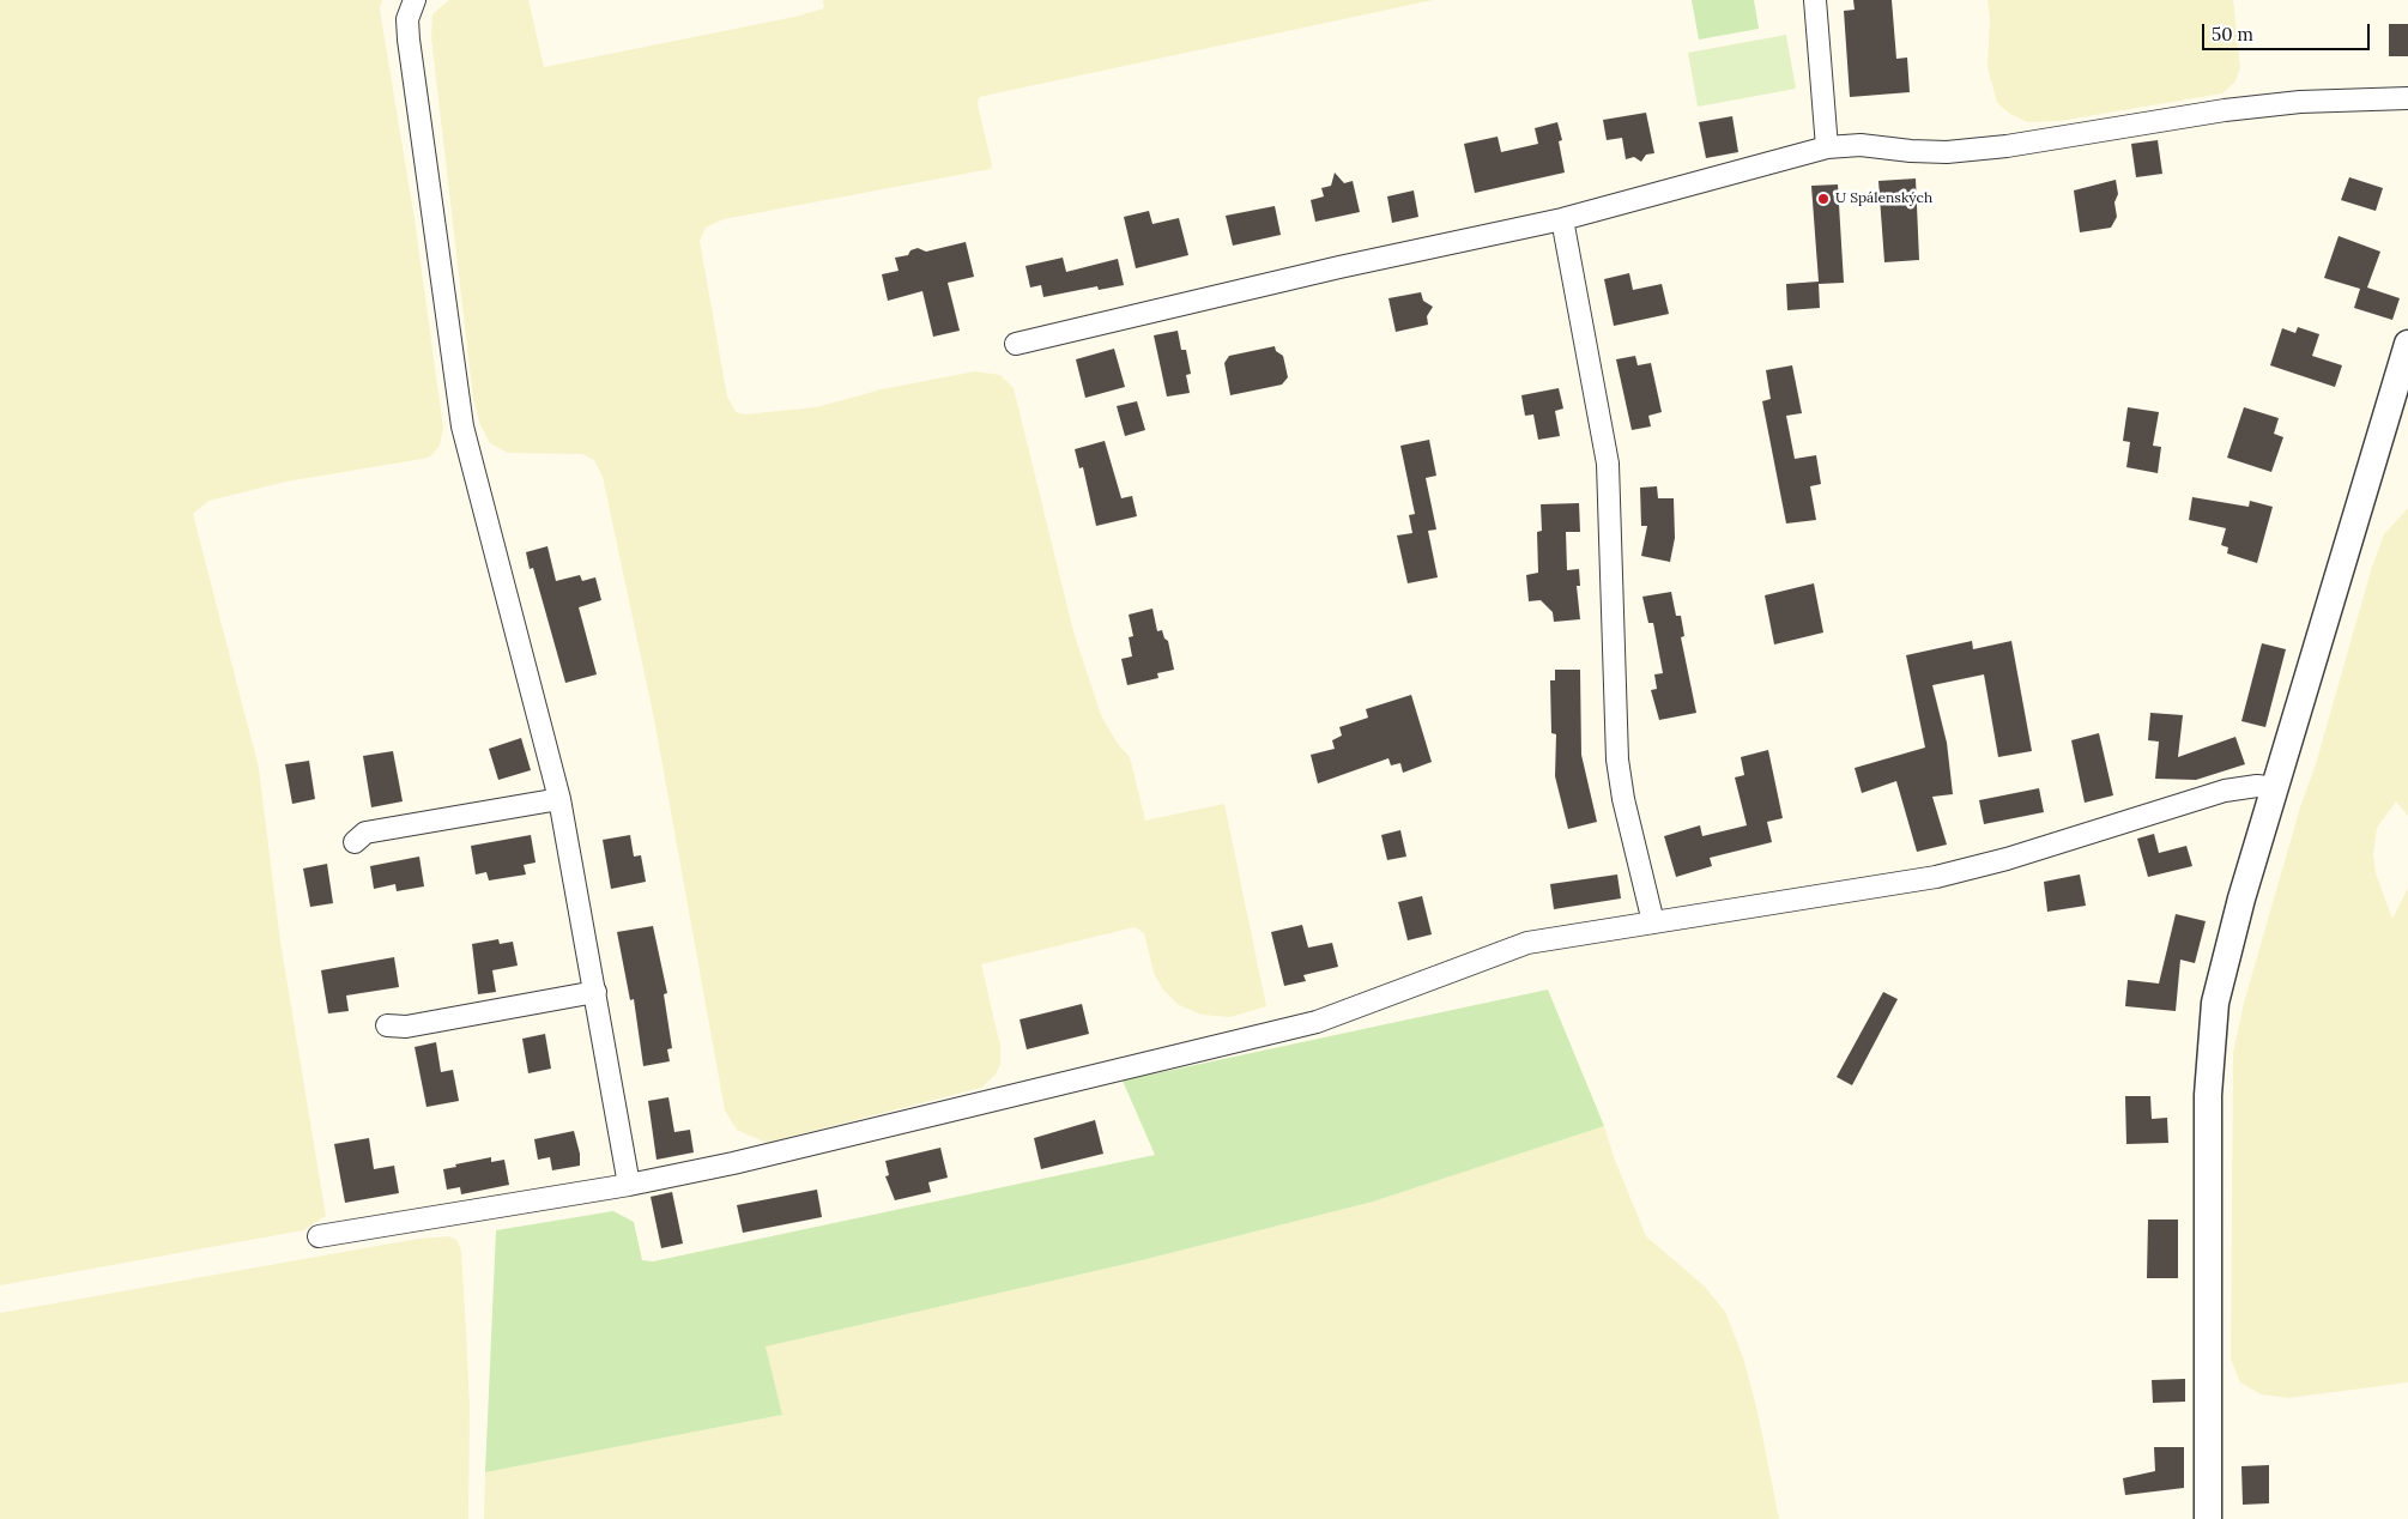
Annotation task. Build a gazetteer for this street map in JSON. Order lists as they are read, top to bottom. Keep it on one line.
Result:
{"places":["U Spálenských"],"scale_bar":"50 m"}
